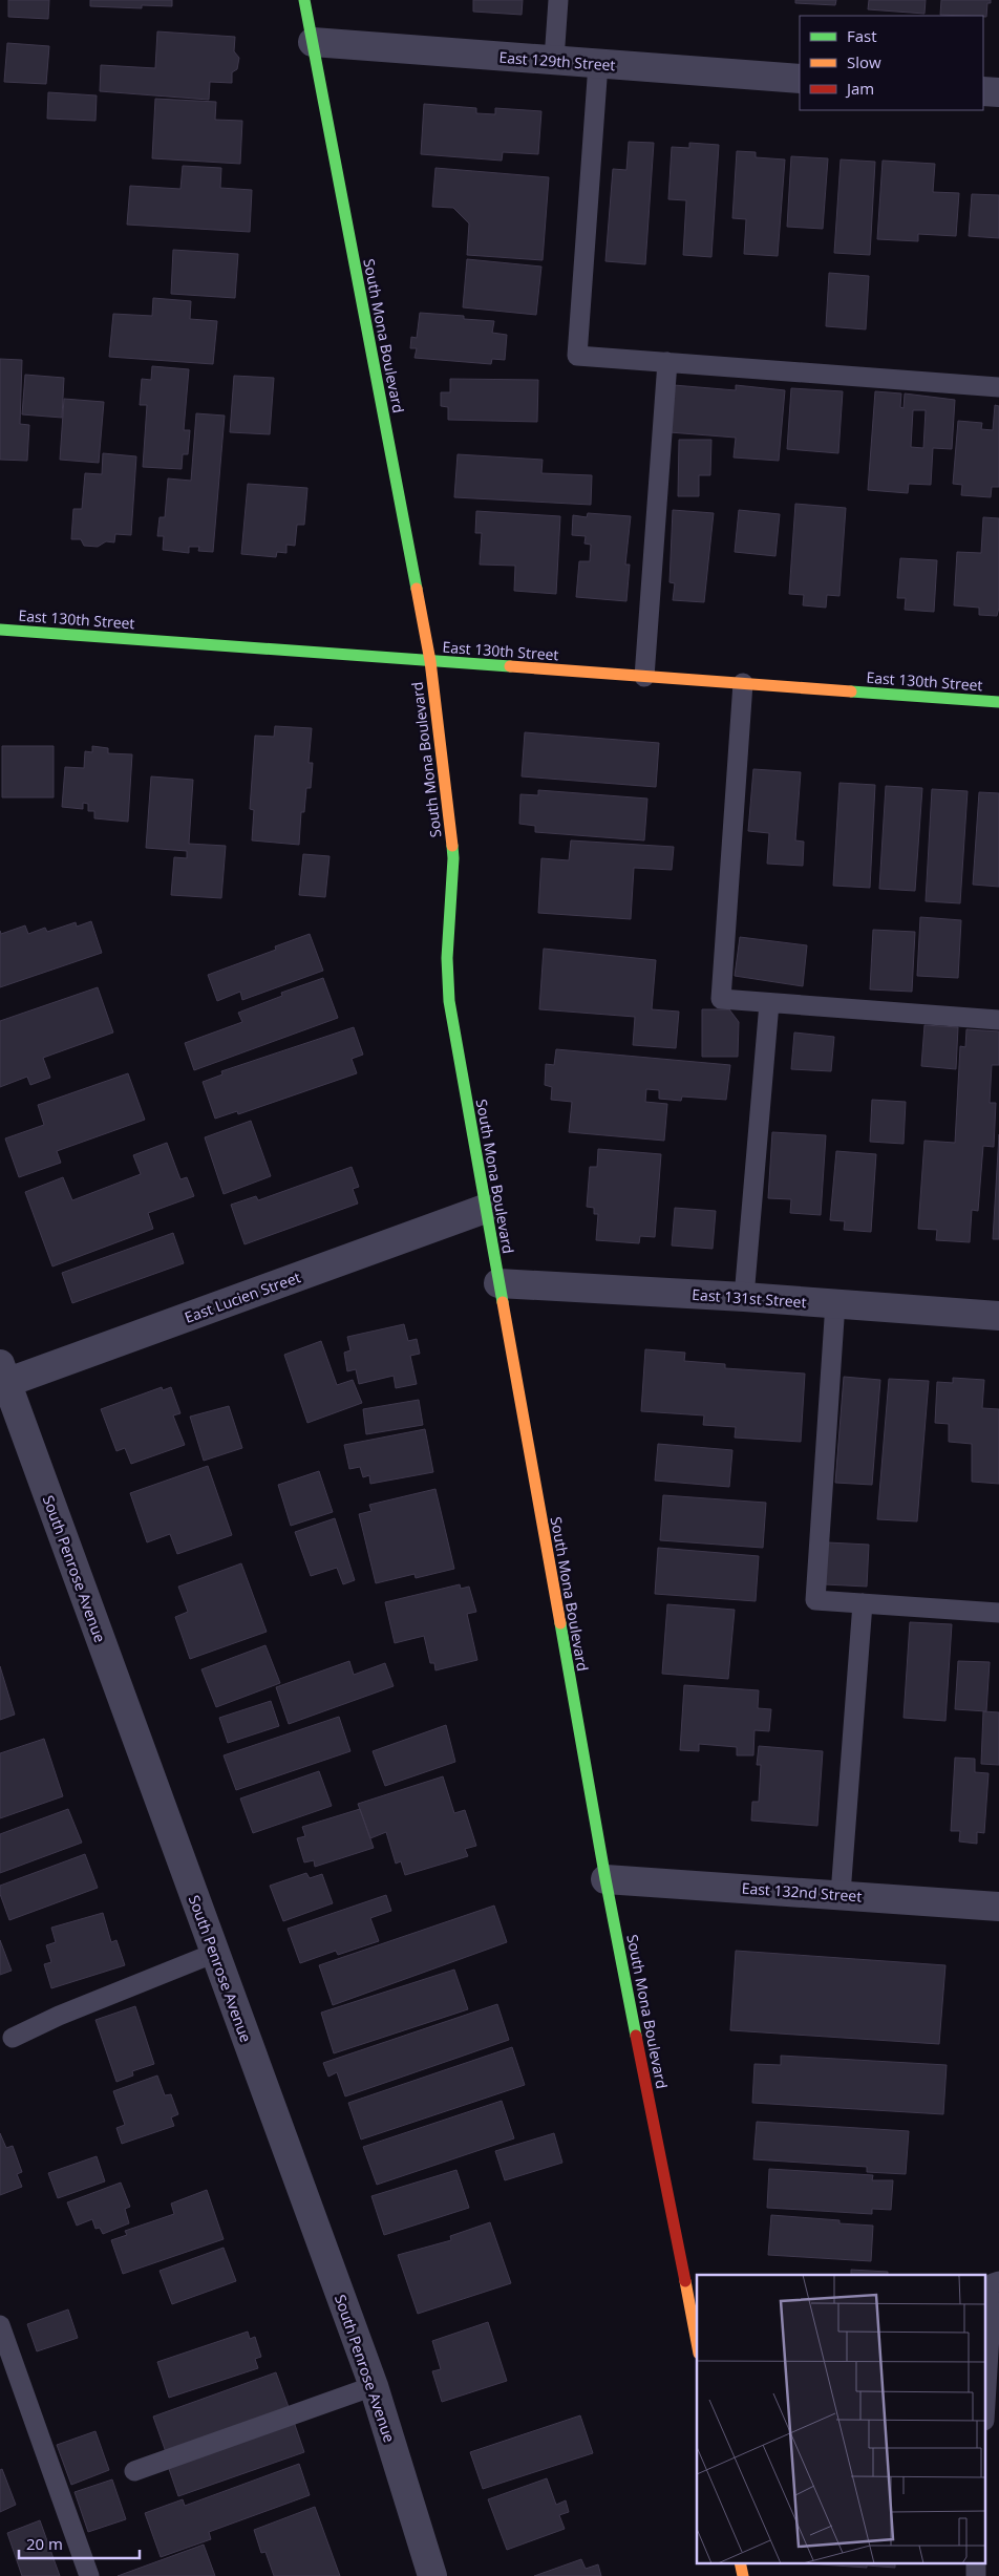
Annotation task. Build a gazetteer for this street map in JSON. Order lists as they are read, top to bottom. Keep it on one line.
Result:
{"streets":{"street":["East 129th Street","South Mona Boulevard","East 130th Street","East Lucien Street","East 131st Street","South Penrose Avenue","East 132nd Street"]},"crossings":[["East 129th Street","South Mona Boulevard"],["South Mona Boulevard","East 130th Street"],["South Mona Boulevard","East Lucien Street"],["South Mona Boulevard","East 131st Street"],["South Mona Boulevard","East 132nd Street"],["East Lucien Street","South Penrose Avenue"]],"legend":["Fast","Slow","Jam"],"scale_bar":"20 m"}
